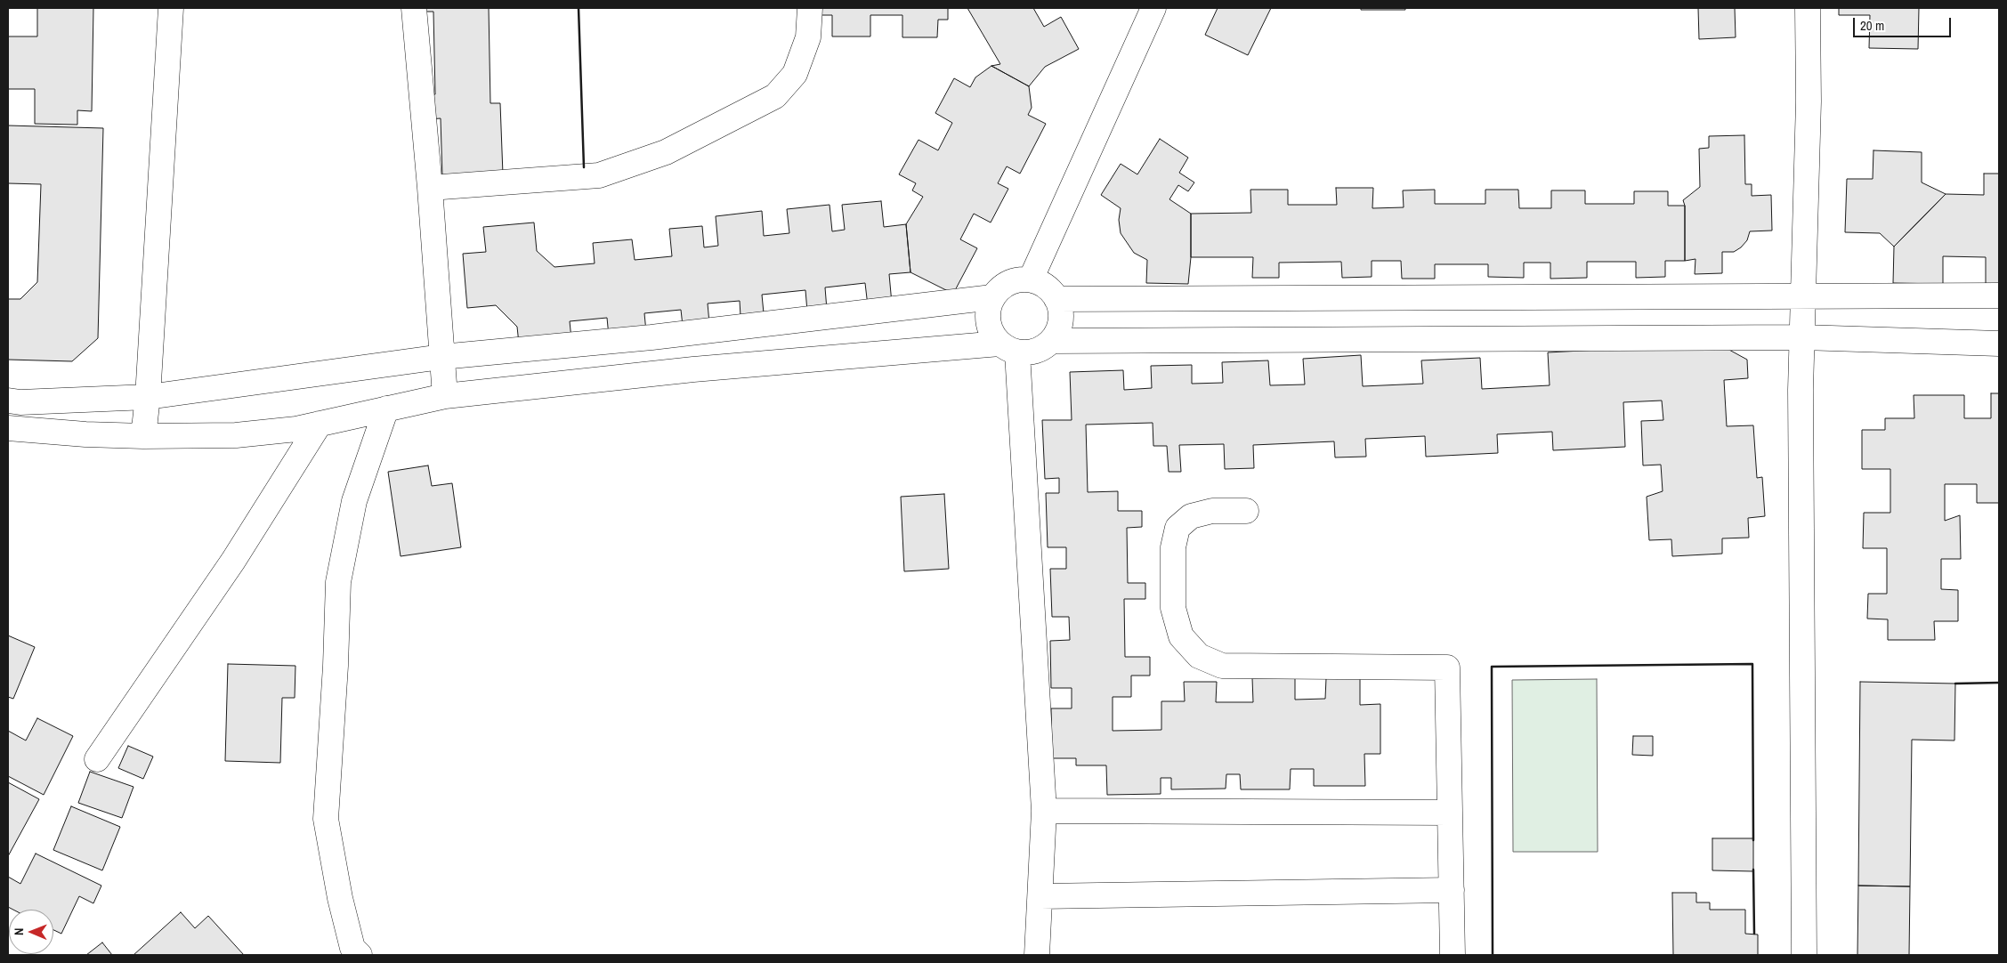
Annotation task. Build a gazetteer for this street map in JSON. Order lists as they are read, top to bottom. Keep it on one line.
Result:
{"scale_bar":"20 m","north":"left"}
